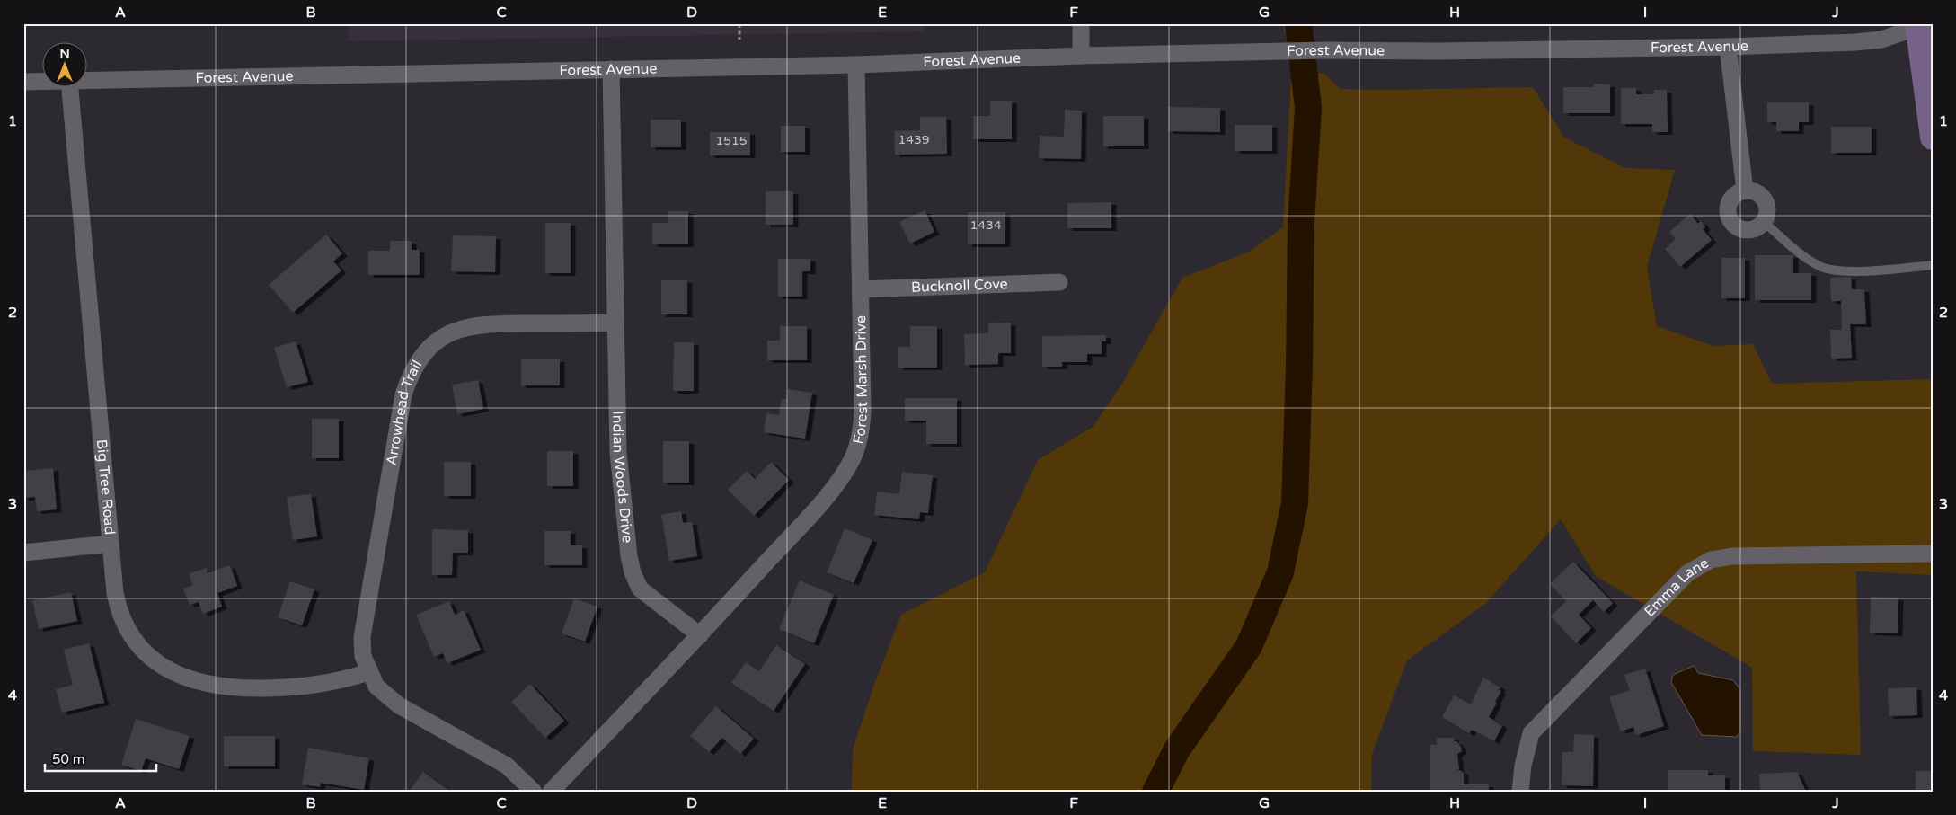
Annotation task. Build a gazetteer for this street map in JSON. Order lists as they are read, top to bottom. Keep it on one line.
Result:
{"streets":{"street":["Forest Avenue","Bucknoll Cove","Forest Marsh Drive","Arrowhead Trail","Indian Woods Drive","Big Tree Road","Emma Lane"]},"crossings":[["Forest Avenue","Forest Marsh Drive"],["Forest Avenue","Indian Woods Drive"],["Bucknoll Cove","Forest Marsh Drive"],["Forest Marsh Drive","Indian Woods Drive"],["Arrowhead Trail","Indian Woods Drive"],["Arrowhead Trail","Big Tree Road"]],"house_numbers":["1439","1515","1434"],"scale_bar":"50 m","north":"top","grid":{"columns":["A","B","C","D","E","F","G","H","I","J"],"rows":["1","2","3","4"]}}
